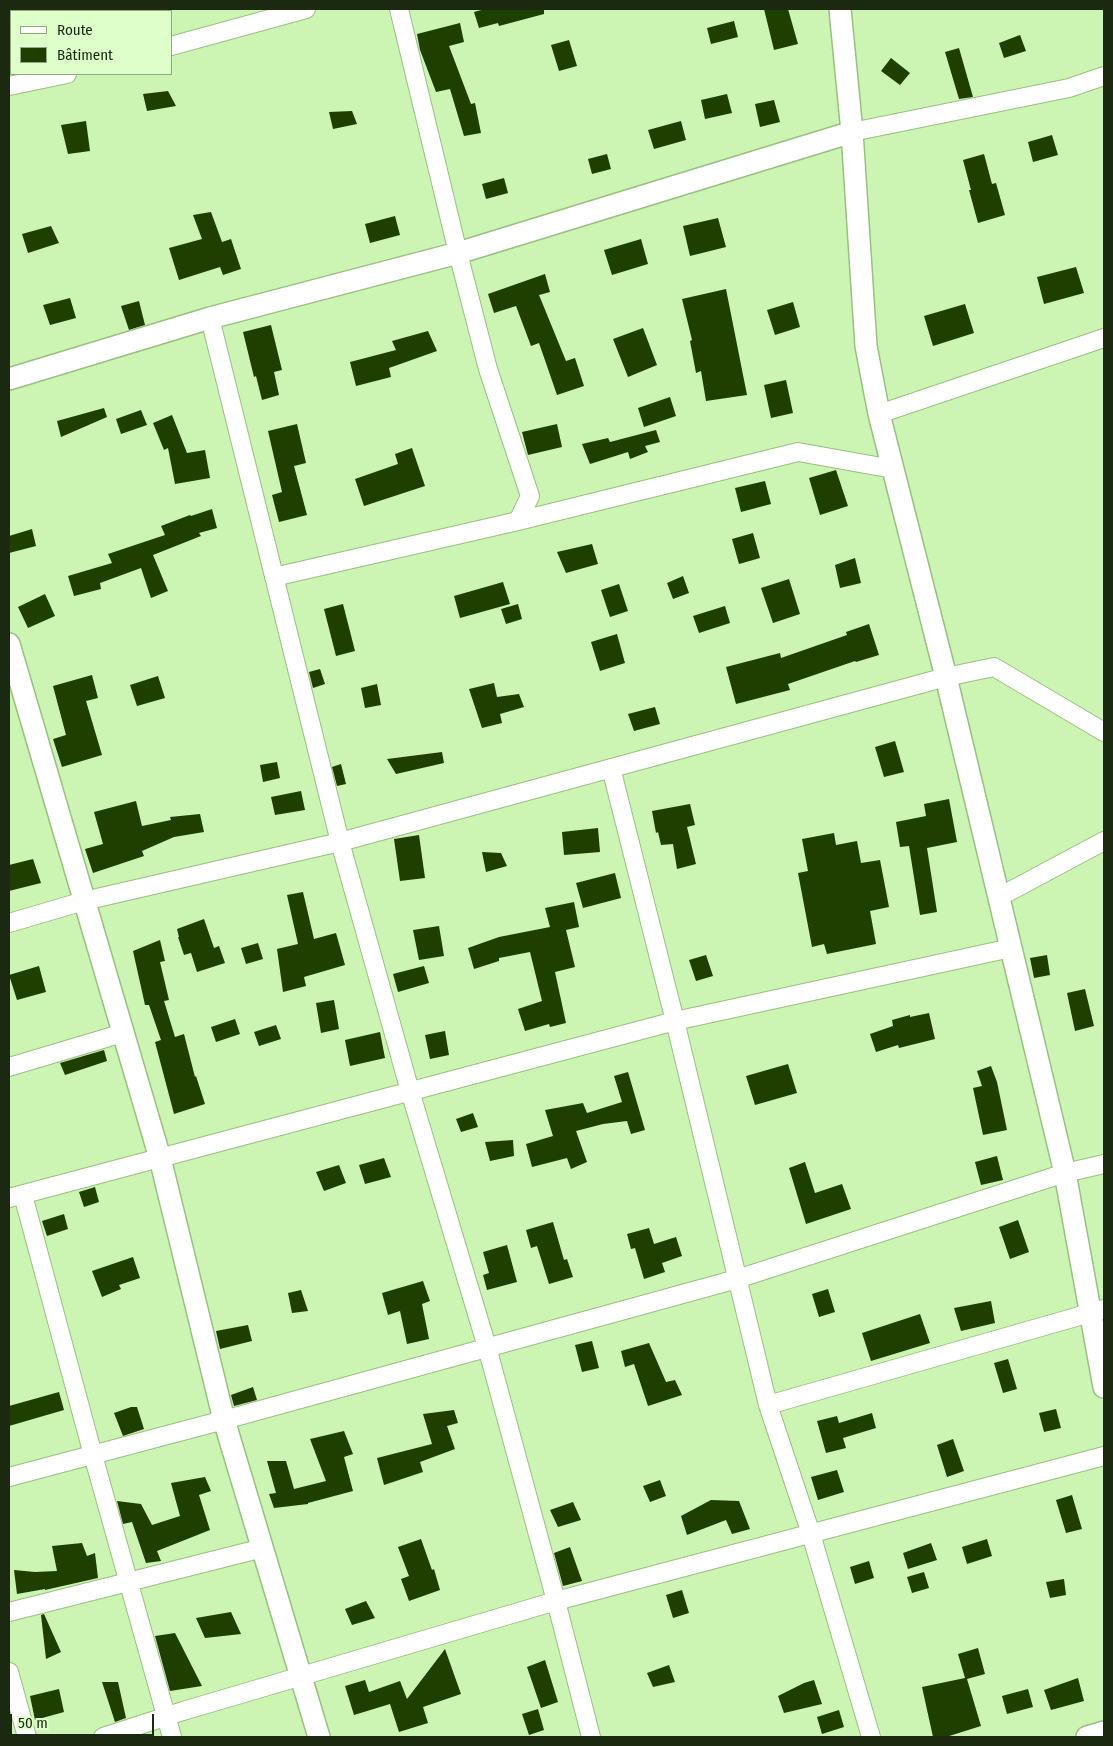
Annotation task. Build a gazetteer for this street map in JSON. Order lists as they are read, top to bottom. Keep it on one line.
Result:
{"legend":["Route","Bâtiment"],"scale_bar":"50 m"}
